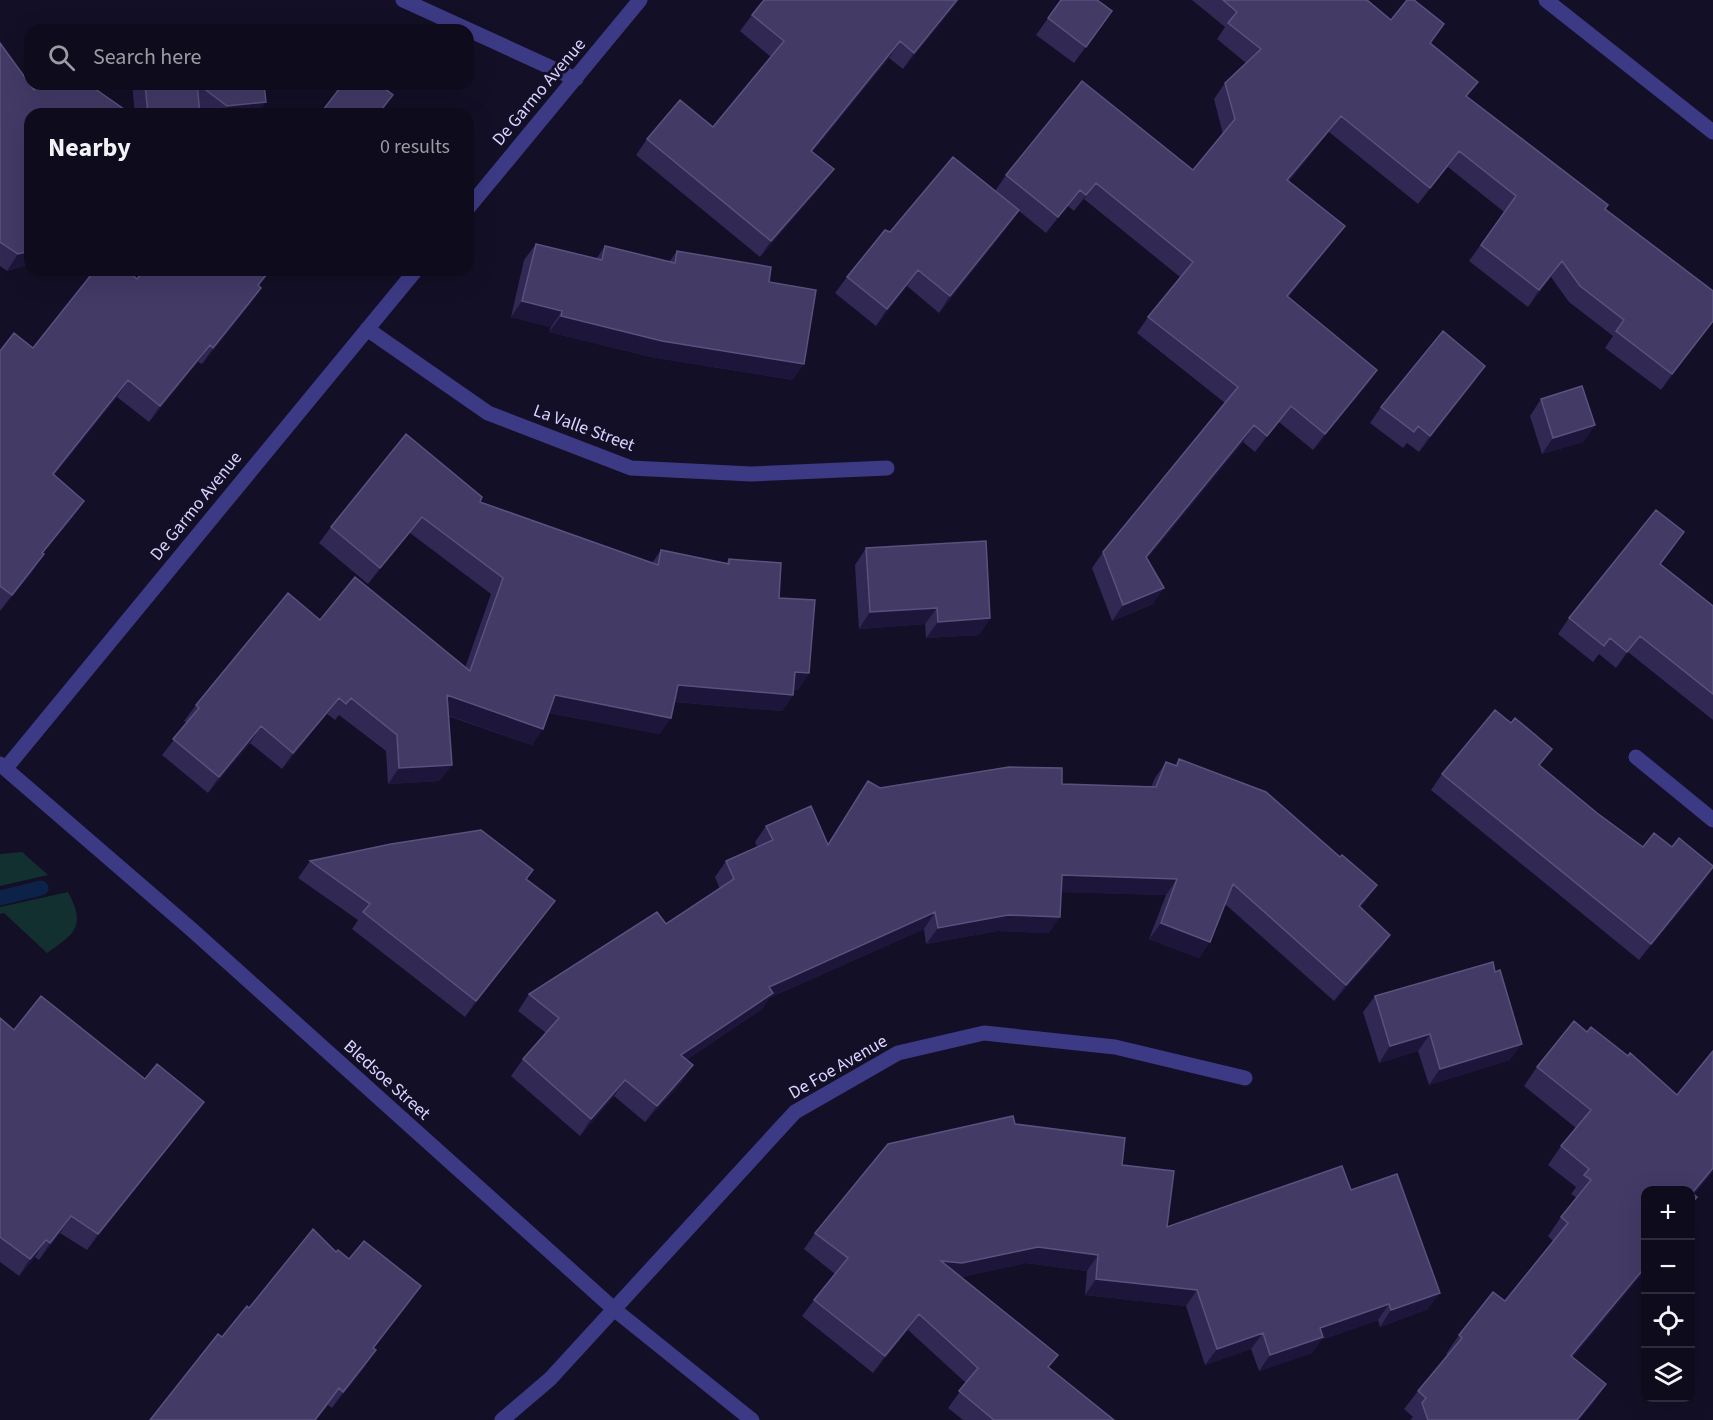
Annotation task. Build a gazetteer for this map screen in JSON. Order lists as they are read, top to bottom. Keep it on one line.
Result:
{"streets":{"street":["De Garmo Avenue","La Valle Street","De Foe Avenue","Bledsoe Street"]},"crossings":[["De Garmo Avenue","La Valle Street"],["De Garmo Avenue","Bledsoe Street"],["De Foe Avenue","Bledsoe Street"]],"page":{"search":"Search here","heading":["Nearby","0 results"],"map_buttons":["+","−"]}}
